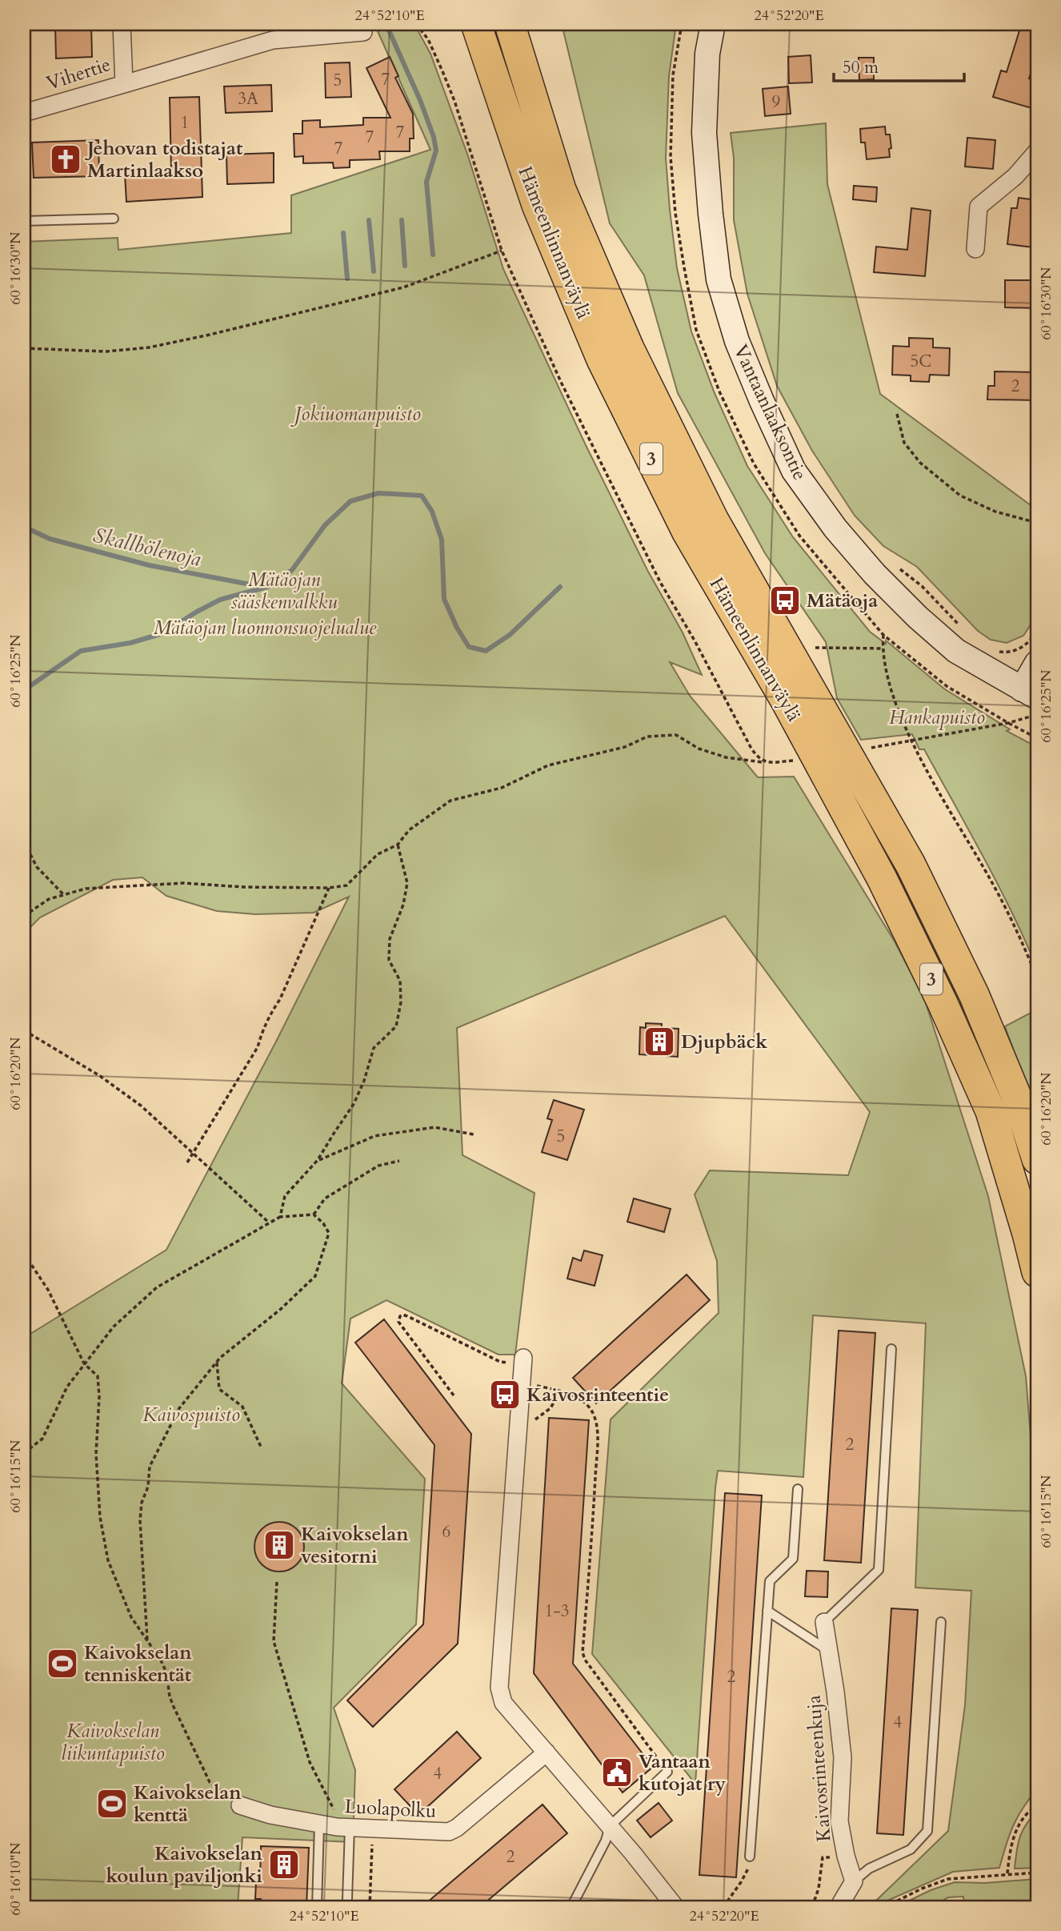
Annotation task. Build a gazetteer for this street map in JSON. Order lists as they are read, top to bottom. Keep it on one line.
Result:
{"streets":{"highway":["Hämeenlinnanväylä","3"],"main road":["Vantaanlaaksontie"],"street":["Vihertie","Kaivosrinteenkuja","Luolapolku"]},"water":["Skallbölenoja"],"parks":["Jokiuomanpuisto","Mätäojan sääskenvalkku","Mätäojan luonnonsuojelualue","Hankapuisto","Kaivospuisto","Kaivokselan liikuntapuisto"],"places":{"church":["Jehovan todistajat Martinlaakso"],"bus stop":["Mätäoja","Kaivosrinteentie"],"building":["Djupbäck","Kaivokselan vesitorni","Kaivokselan koulun paviljonki"],"sports":["Kaivokselan tenniskentät","Kaivokselan kenttä"],"public building":["Vantaan kutojat ry"]},"house_numbers":["7","5","3A","9","1","7","7","7","5C","2","5","2","6","1-3","2","4","4","2"],"scale_bar":"50 m","coordinates":["24°52'10\"E","24°52'20\"E","60°16'30\"N","60°16'25\"N","60°16'20\"N","60°16'15\"N","60°16'10\"N"]}
